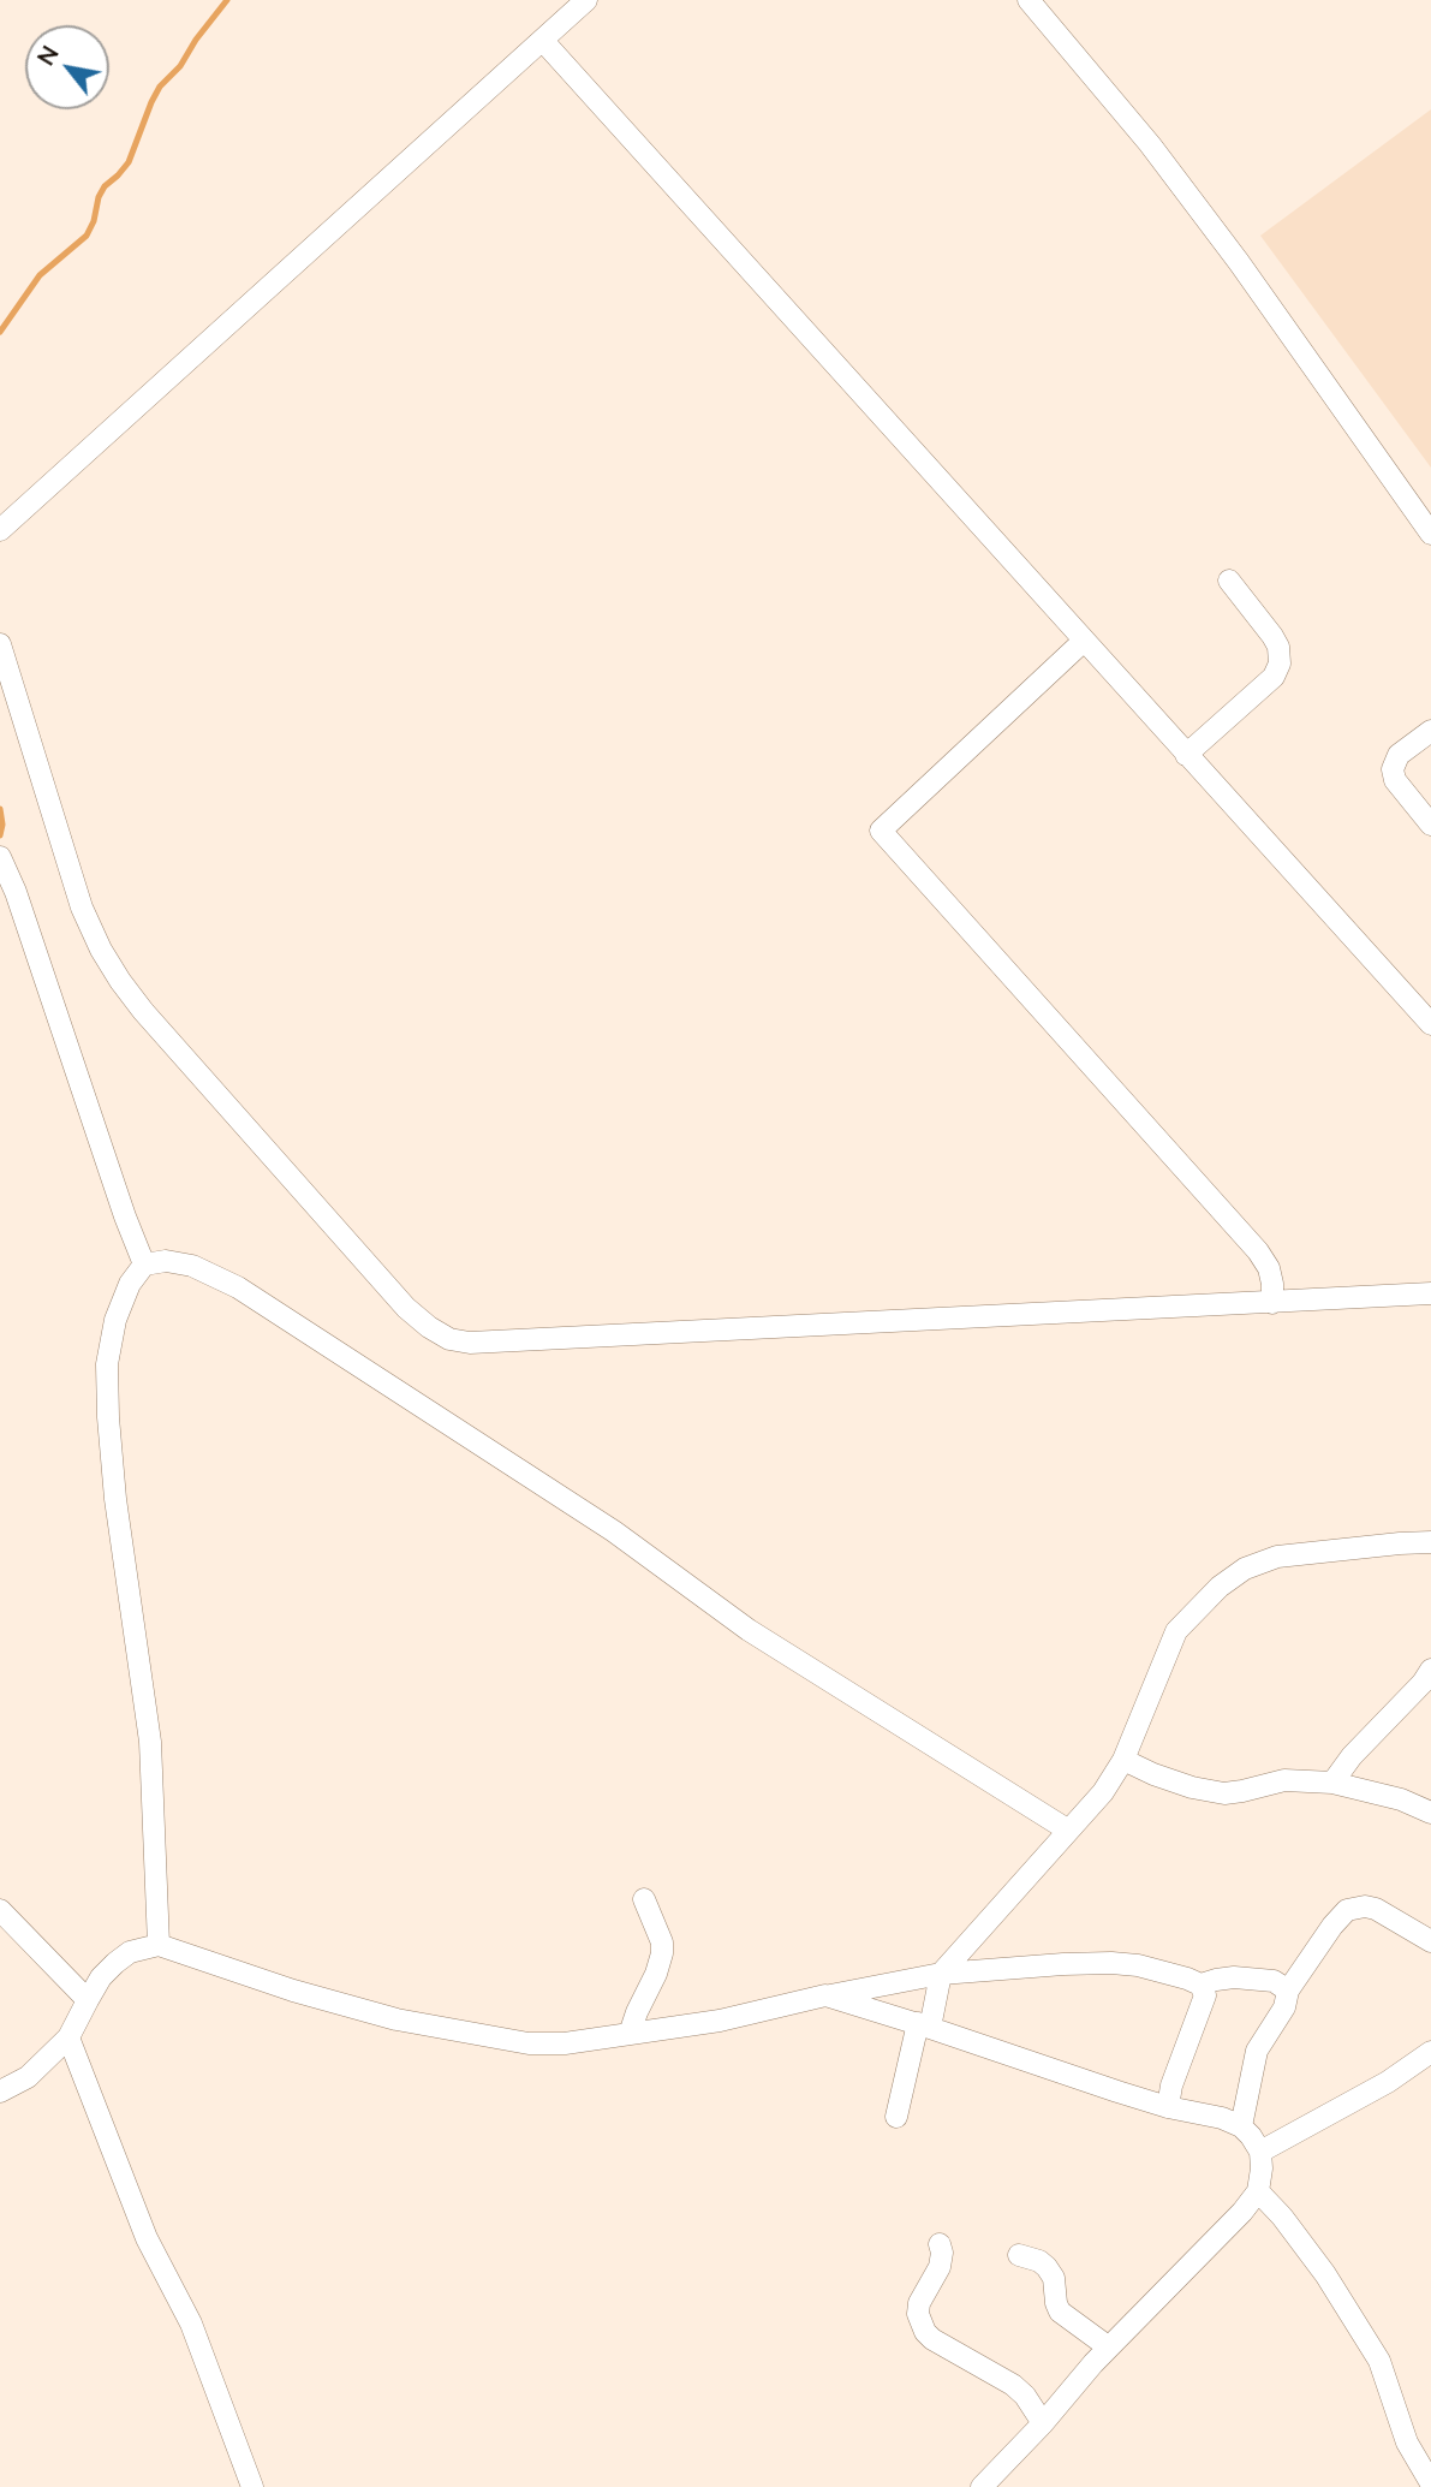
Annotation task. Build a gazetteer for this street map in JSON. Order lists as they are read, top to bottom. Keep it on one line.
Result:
{"north":"top left"}
